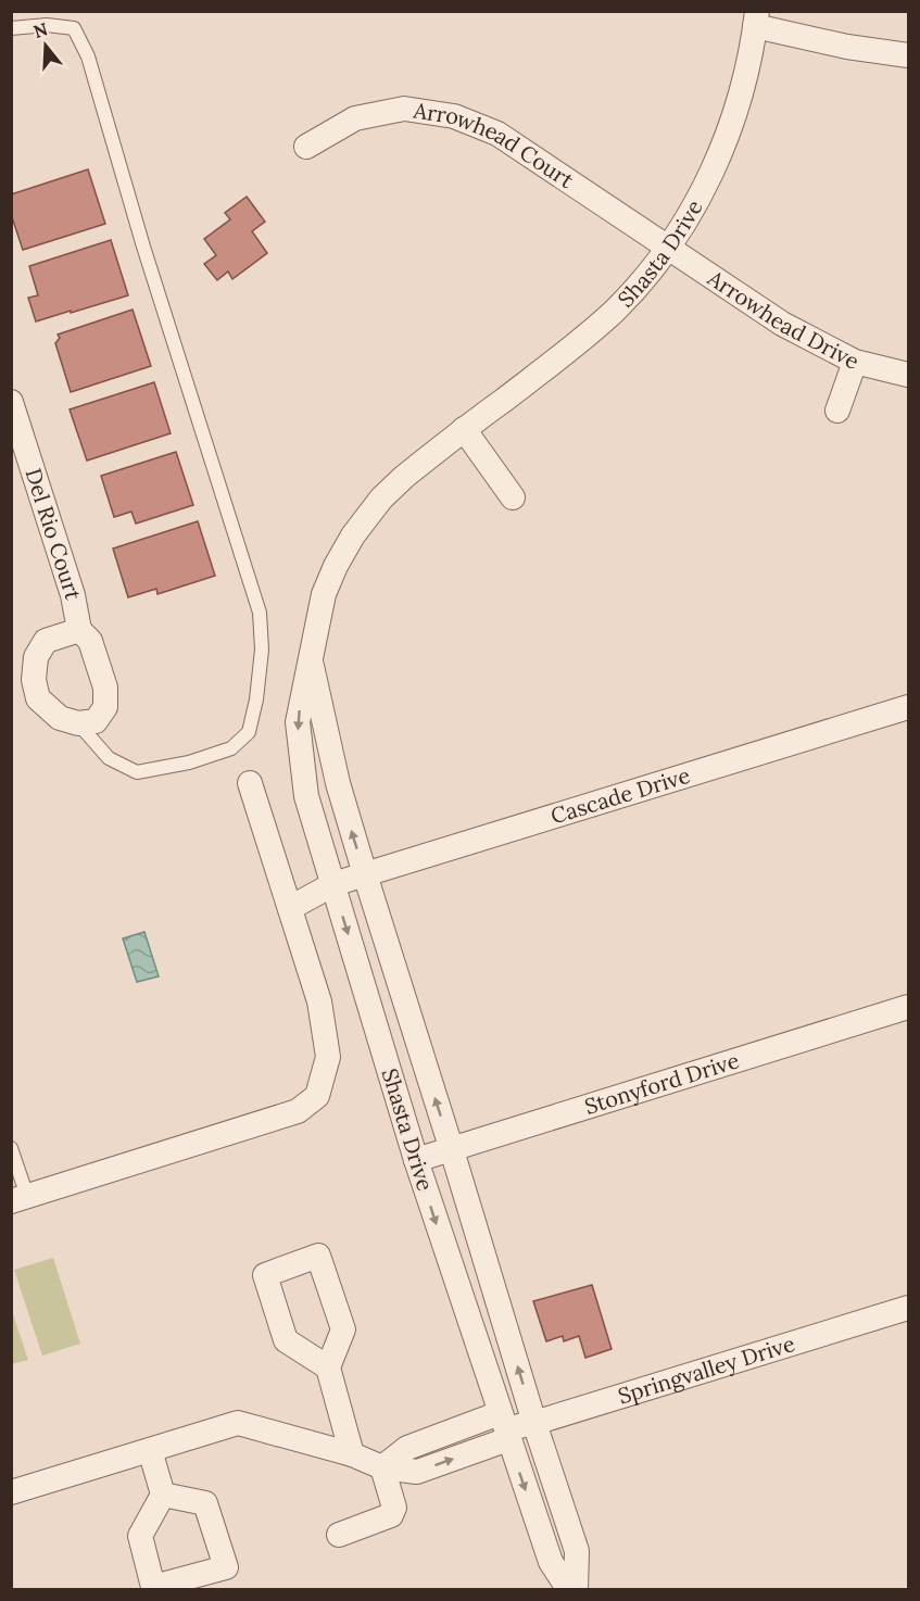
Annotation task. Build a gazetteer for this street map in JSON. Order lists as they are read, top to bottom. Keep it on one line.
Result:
{"streets":{"street":["Arrowhead Court","Shasta Drive","Arrowhead Drive","Del Rio Court","Cascade Drive","Stonyford Drive","Springvalley Drive"]},"crossings":[["Arrowhead Court","Shasta Drive"],["Arrowhead Court","Arrowhead Drive"],["Shasta Drive","Arrowhead Drive"],["Shasta Drive","Cascade Drive"],["Shasta Drive","Stonyford Drive"],["Shasta Drive","Springvalley Drive"]],"north":"top"}
